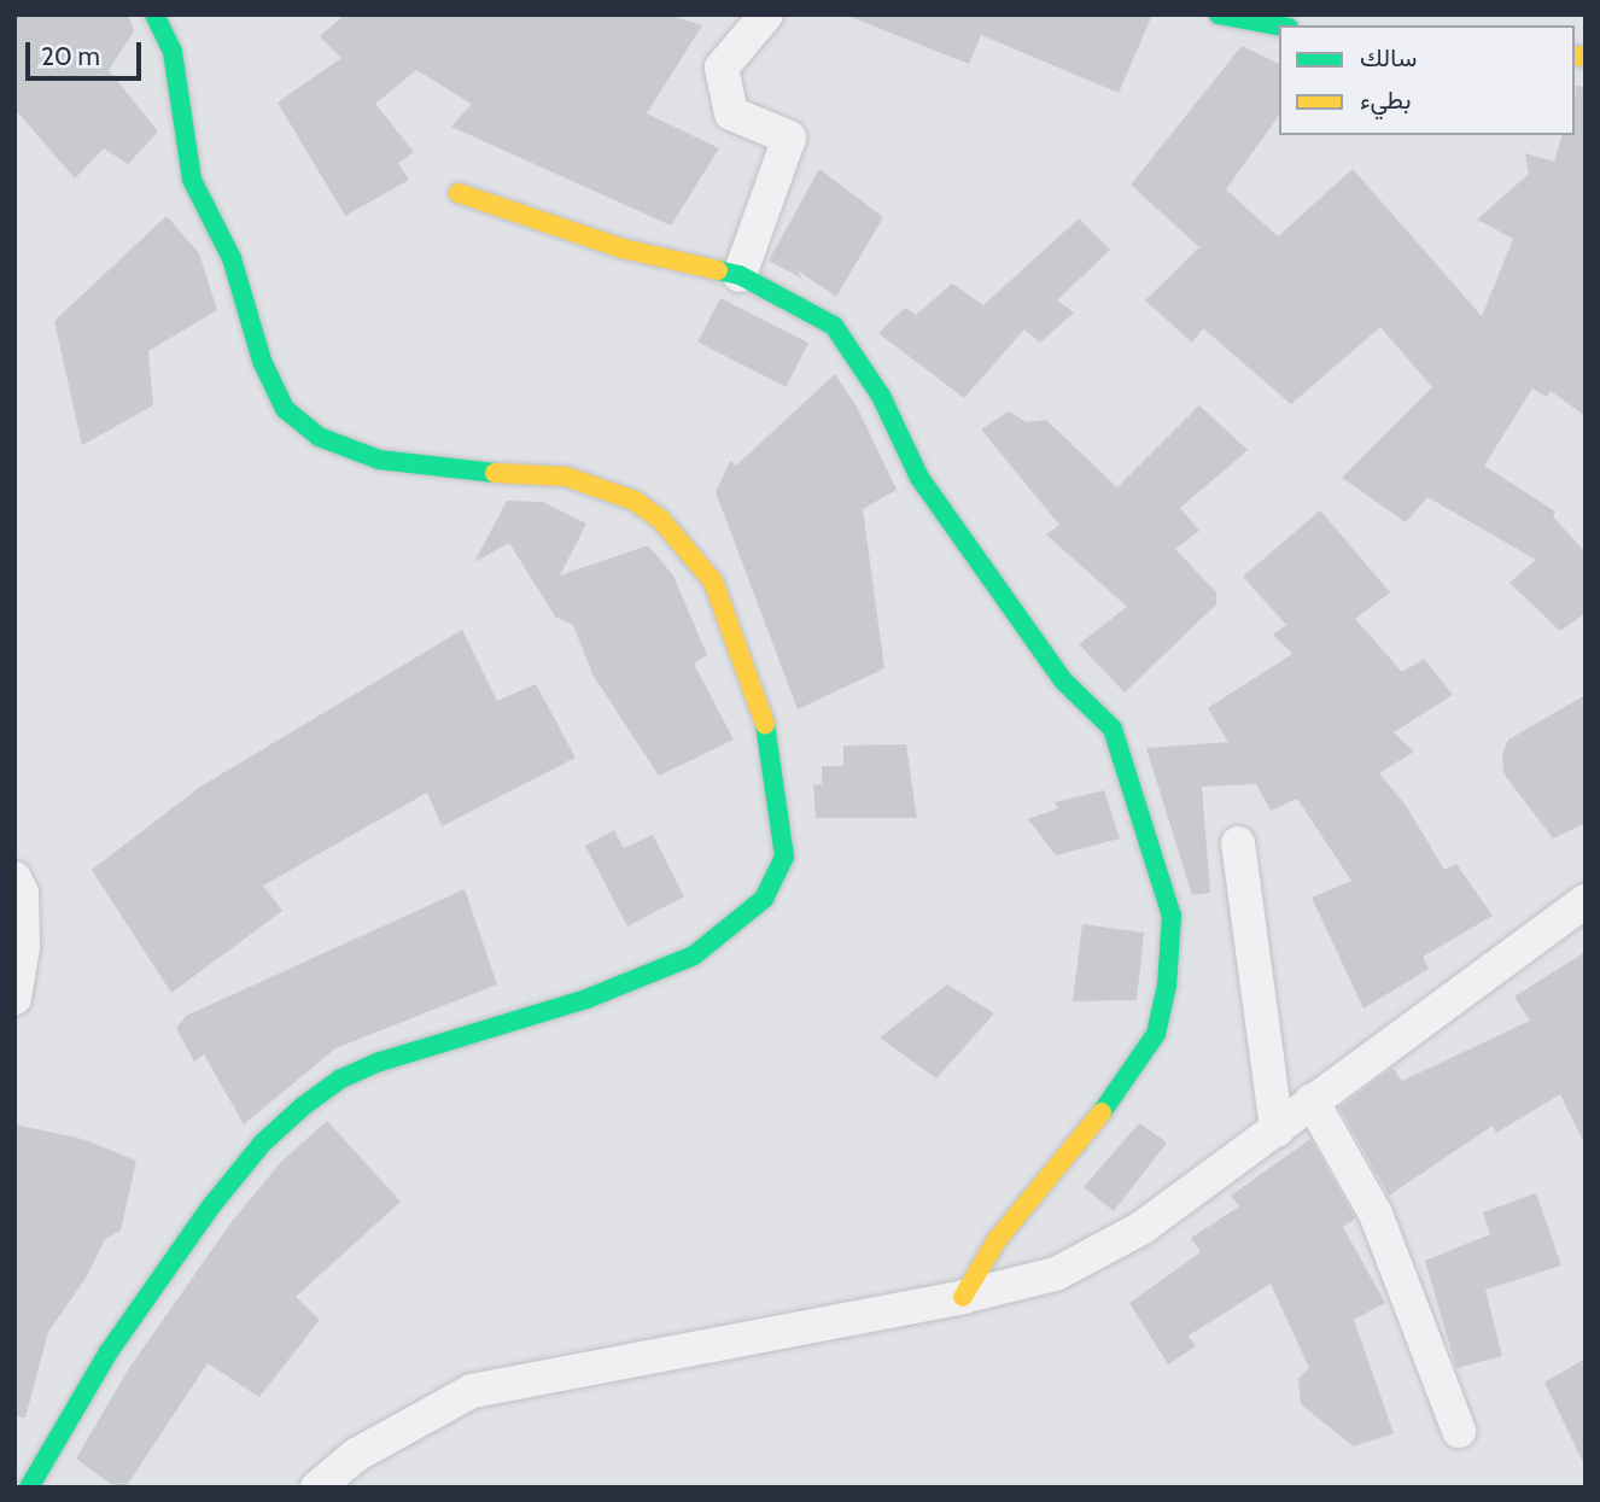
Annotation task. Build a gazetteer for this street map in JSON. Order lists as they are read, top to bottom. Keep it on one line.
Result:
{"legend":["سالك","بطيء"],"scale_bar":"20 m"}
